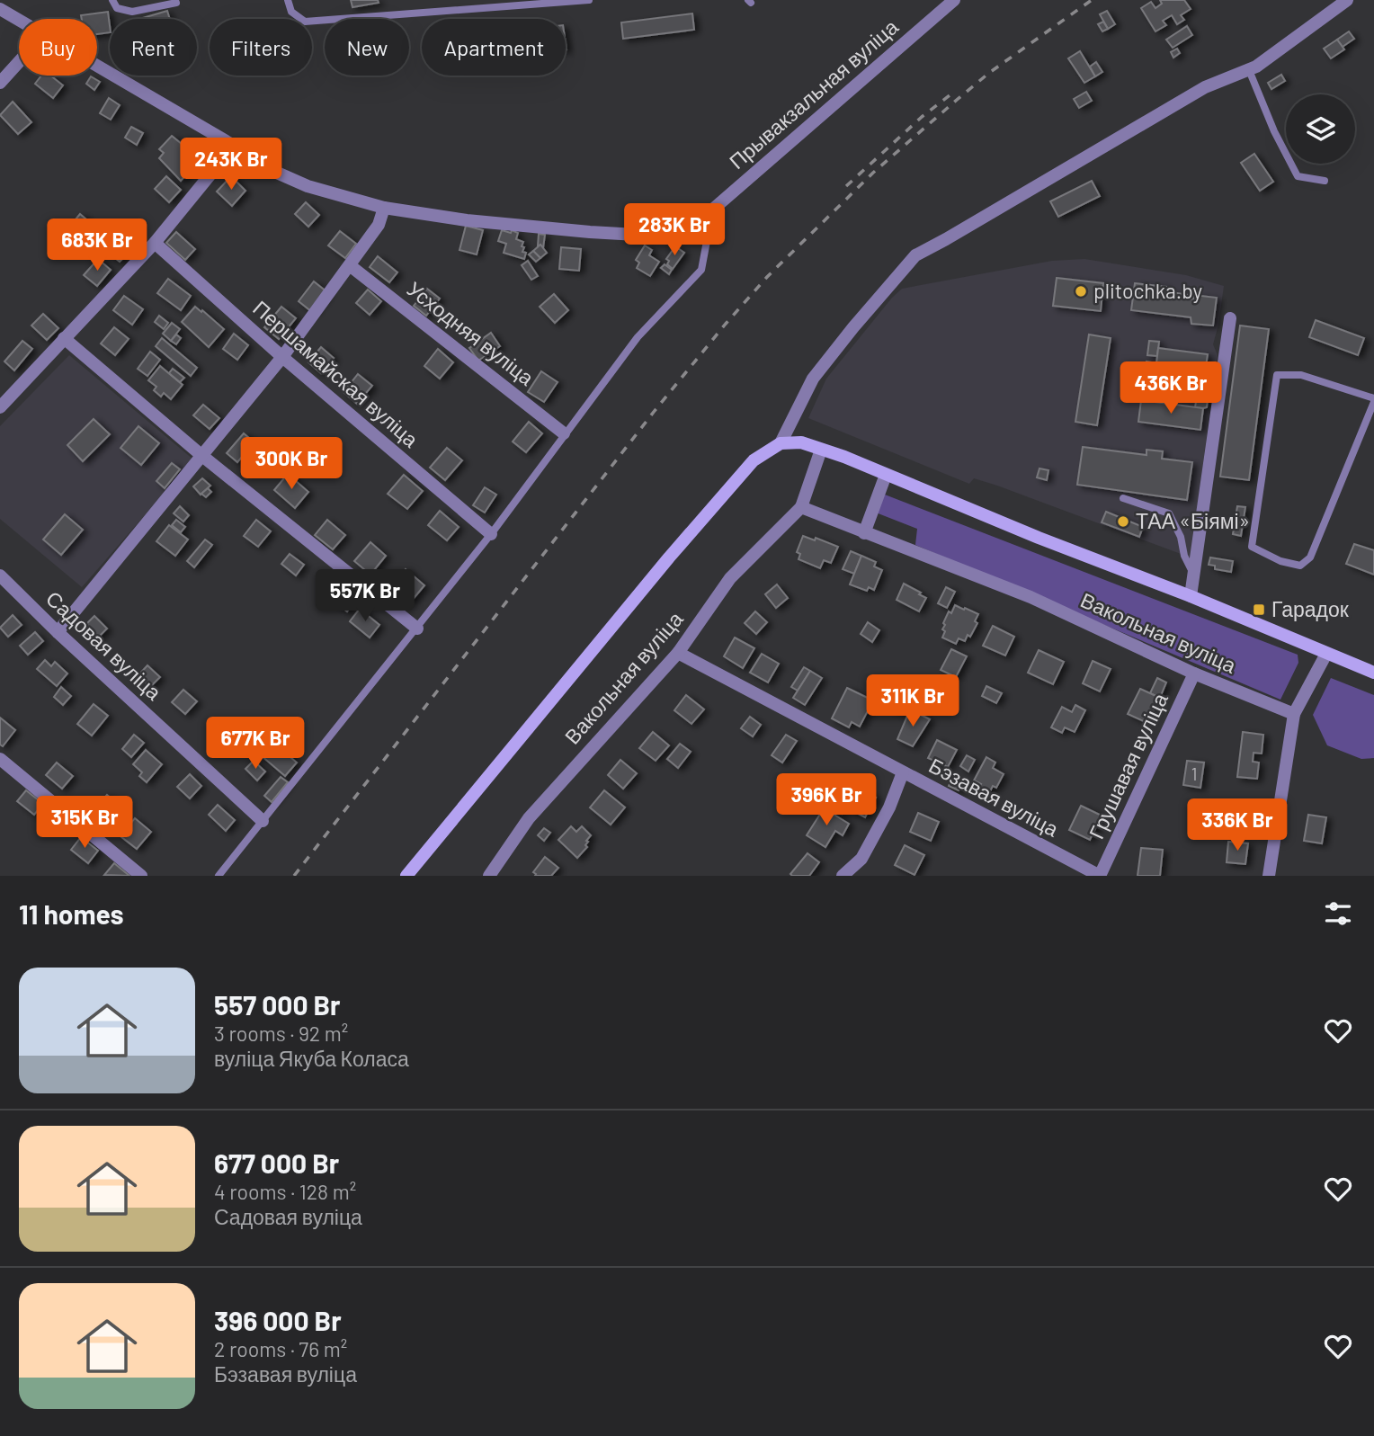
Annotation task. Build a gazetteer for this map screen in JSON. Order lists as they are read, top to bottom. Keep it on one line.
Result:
{"streets":{"street":["Прывакзальная вуліца","Усходняя вуліца","Першамайская вуліца","Вакольная вуліца","Садовая вуліца","Грушавая вуліца","Бэзавая вуліца"]},"crossings":[["Вакольная вуліца","Грушавая вуліца"],["Вакольная вуліца","Бэзавая вуліца"],["Грушавая вуліца","Бэзавая вуліца"]],"places":{"other":["plitochka.by","ТАА «Біямі»"],"transit":["Гарадок"]},"house_numbers":["1"],"page":{"chip":["Buy","Rent","Filters","New","Apartment"],"price":["243K Br","283K Br","683K Br","436K Br","300K Br","557K Br","311K Br","677K Br","396K Br","315K Br","336K Br"],"heading":"11 homes","list":[{"name":"557 000 Br","note":"3 rooms · 92 m² · вуліца Якуба Коласа"},{"name":"677 000 Br","note":"4 rooms · 128 m² · Садовая вуліца"},{"name":"396 000 Br","note":"2 rooms · 76 m² · Бэзавая вуліца"}]}}
